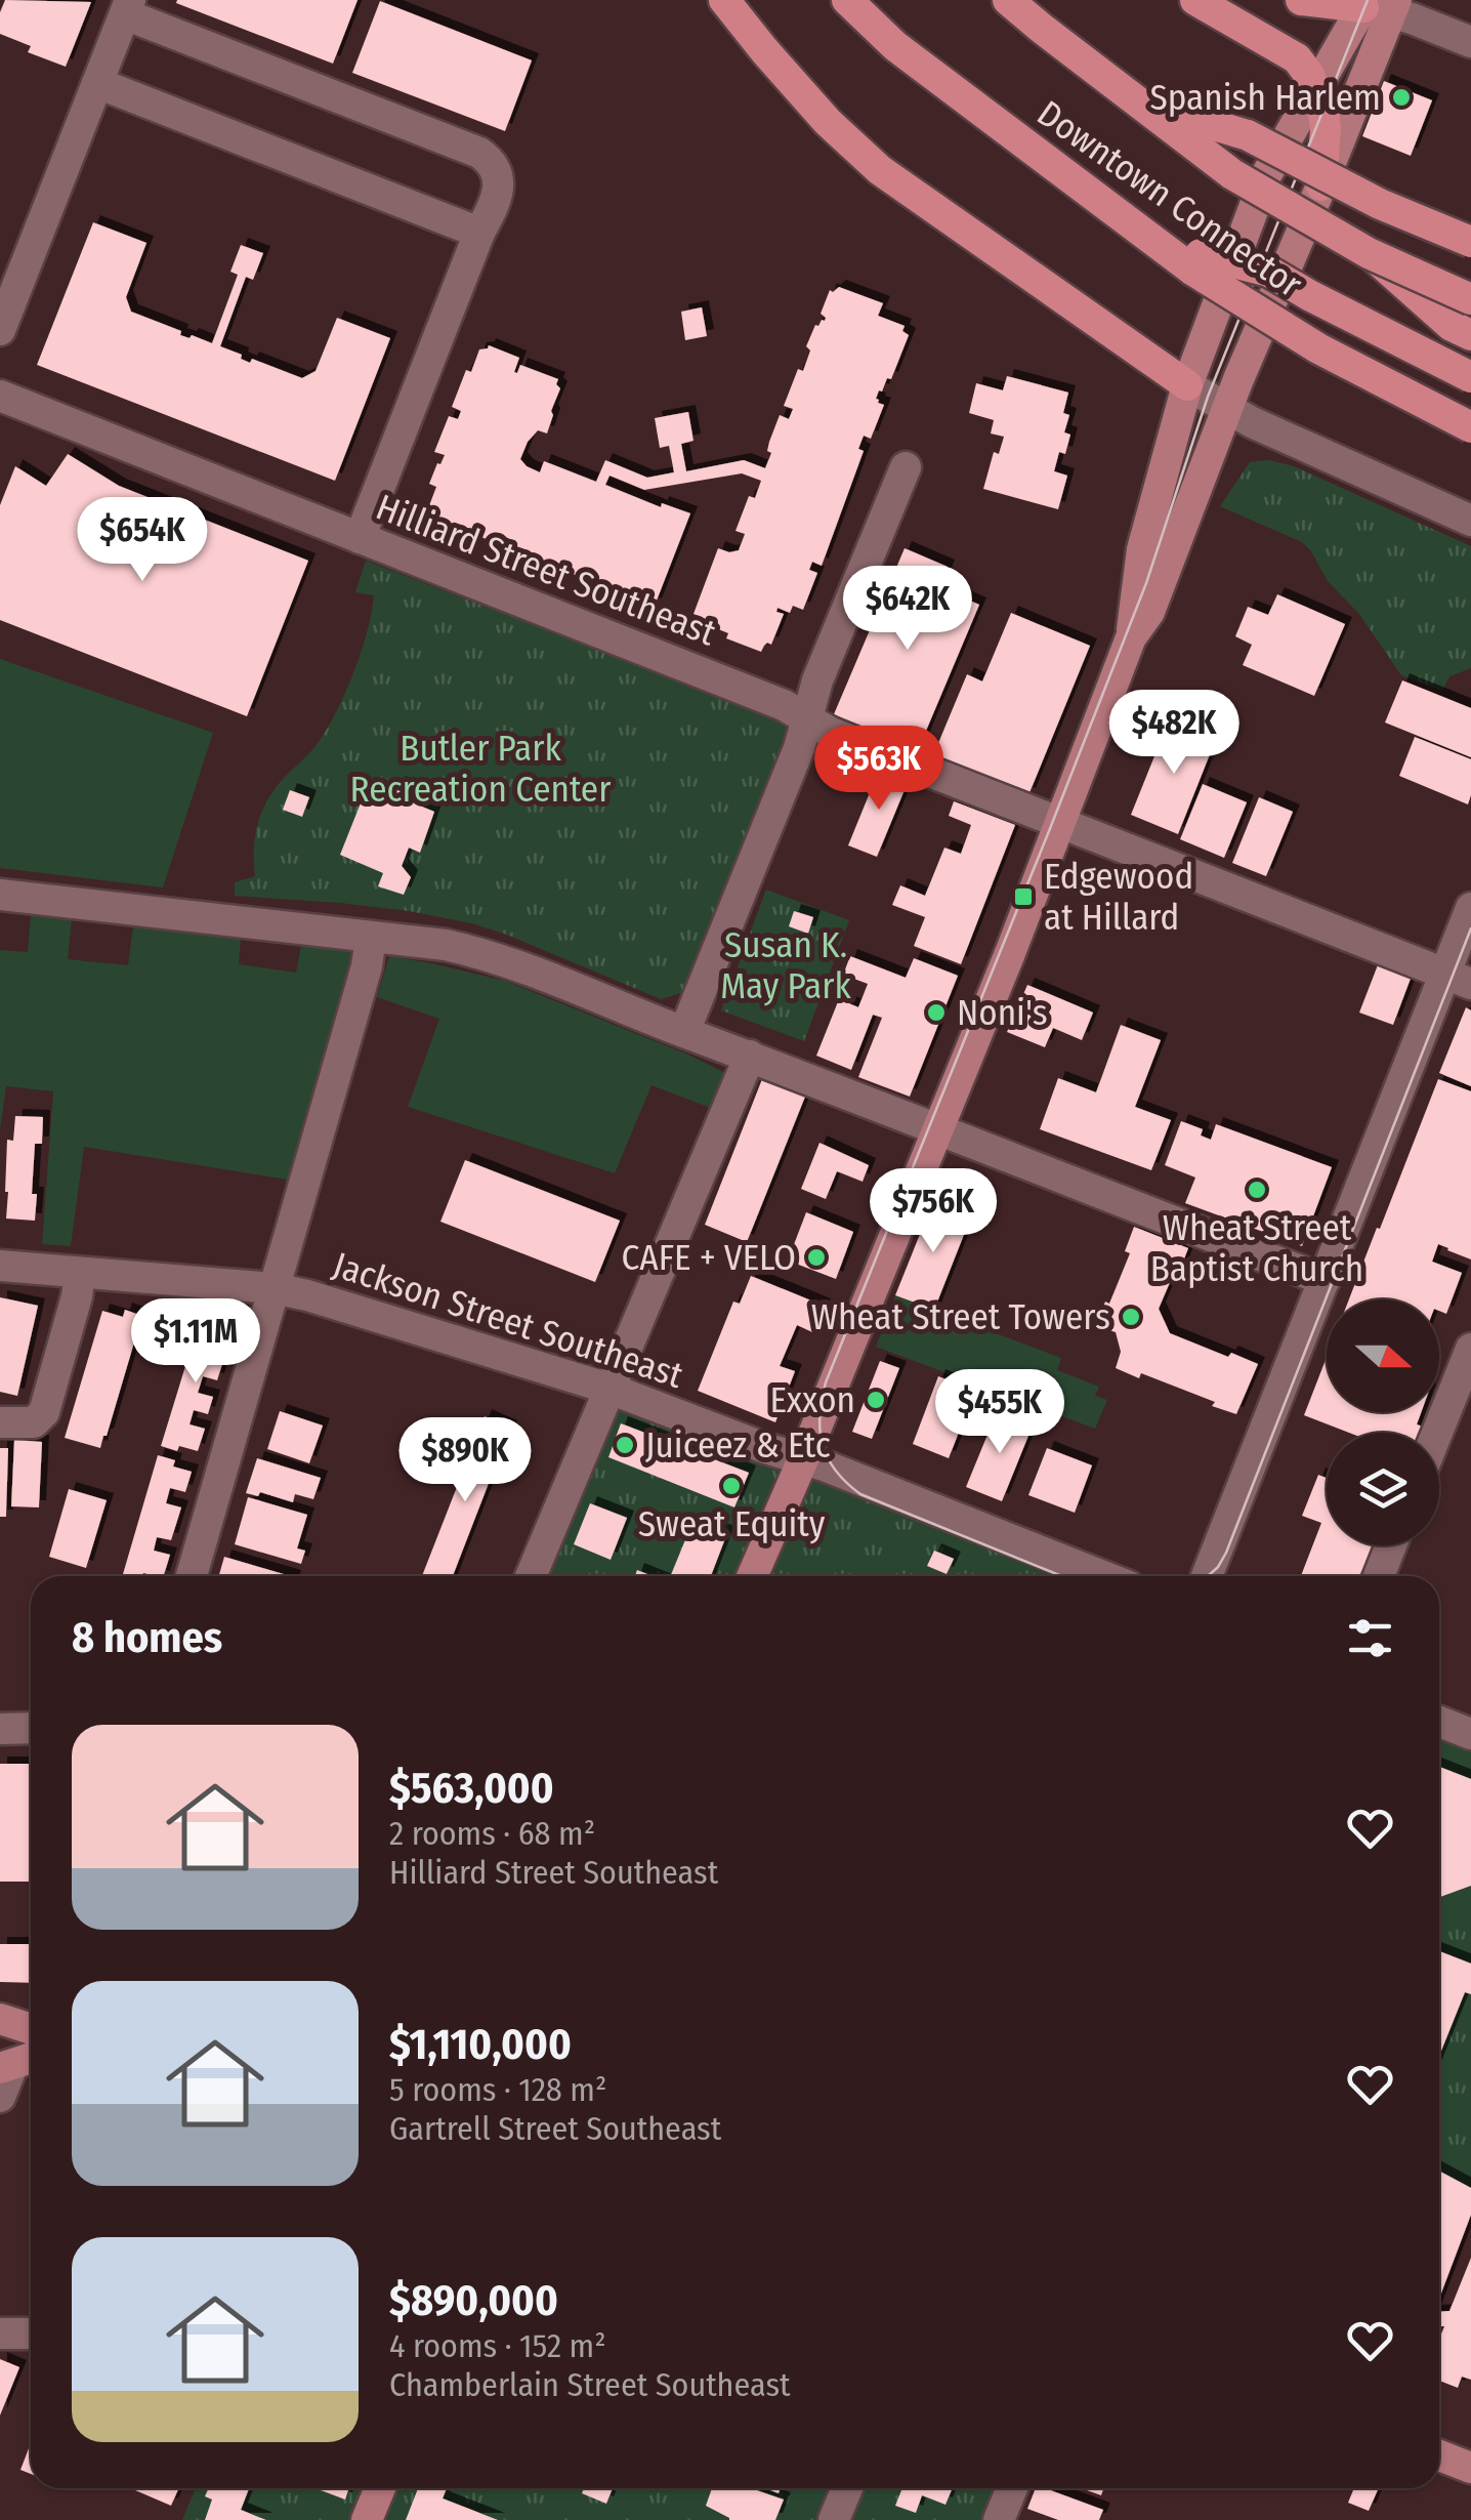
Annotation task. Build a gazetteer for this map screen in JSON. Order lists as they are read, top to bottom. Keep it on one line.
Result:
{"streets":{"highway":["Downtown Connector"],"street":["Hilliard Street Southeast","Jackson Street Southeast"]},"parks":["Butler Park Recreation Center","Susan K. May Park"],"places":{"other":["Spanish Harlem","Noni's","Wheat Street Baptist Church","CAFE + VELO","Wheat Street Towers","Exxon","Juiceez & Etc","Sweat Equity"],"transit":["Edgewood at Hillard"]},"north":"right","page":{"price":["$654K","$642K","$482K","$563K","$756K","$1.11M","$455K","$890K"],"heading":"8 homes","list":[{"name":"$563,000","note":"2 rooms · 68 m² · Hilliard Street Southeast"},{"name":"$1,110,000","note":"5 rooms · 128 m² · Gartrell Street Southeast"},{"name":"$890,000","note":"4 rooms · 152 m² · Chamberlain Street Southeast"}]}}
